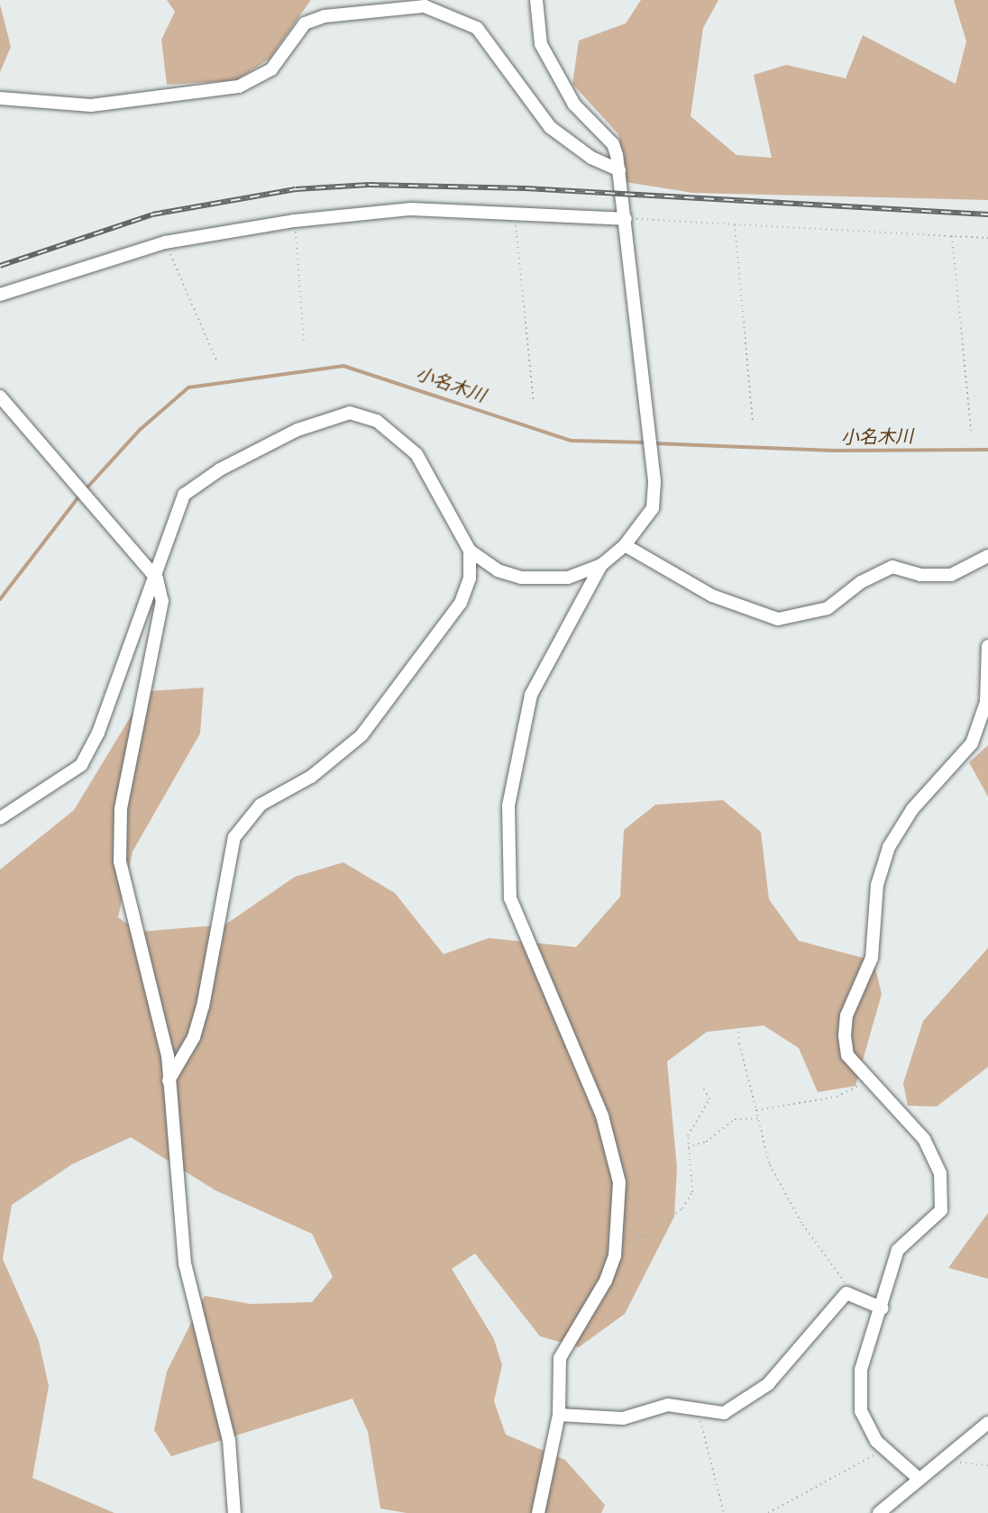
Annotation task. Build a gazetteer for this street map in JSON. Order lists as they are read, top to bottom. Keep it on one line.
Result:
{"water":["小名木川"]}
